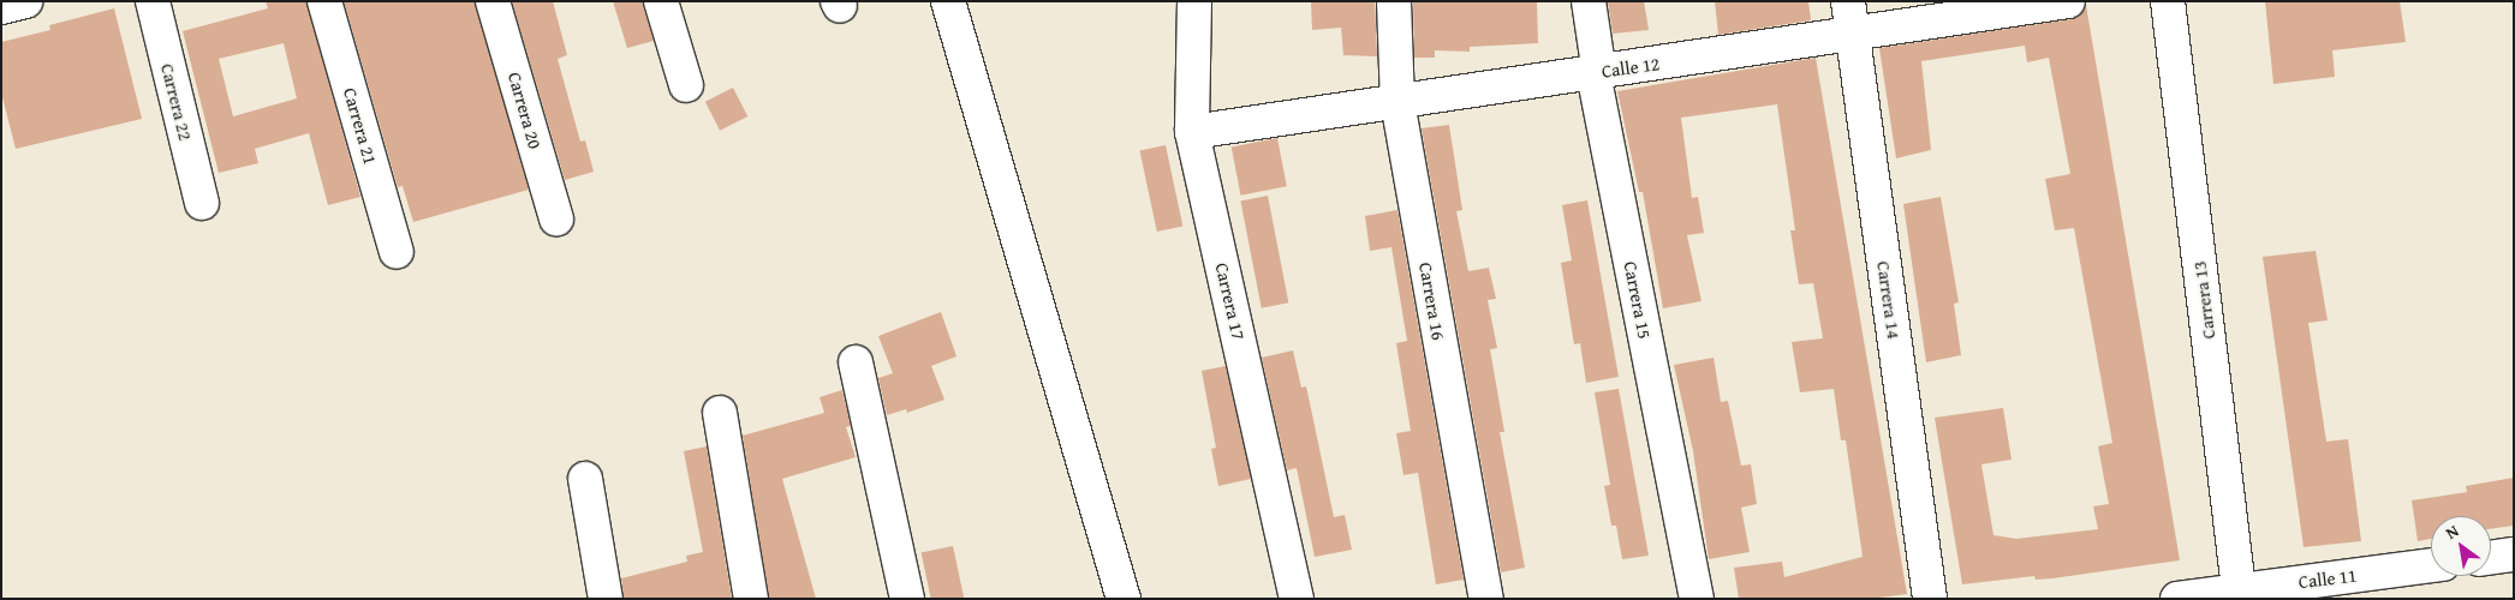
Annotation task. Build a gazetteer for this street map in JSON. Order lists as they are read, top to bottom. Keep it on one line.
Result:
{"streets":{"street":["Calle 12","Carrera 22","Carrera 20","Carrera 21","Carrera 15","Carrera 14","Carrera 13","Carrera 17","Carrera 16","Calle 11"]},"crossings":[["Calle 12","Carrera 15"],["Calle 12","Carrera 14"],["Calle 12","Carrera 17"],["Calle 12","Carrera 16"],["Carrera 13","Calle 11"]],"north":"top left"}
